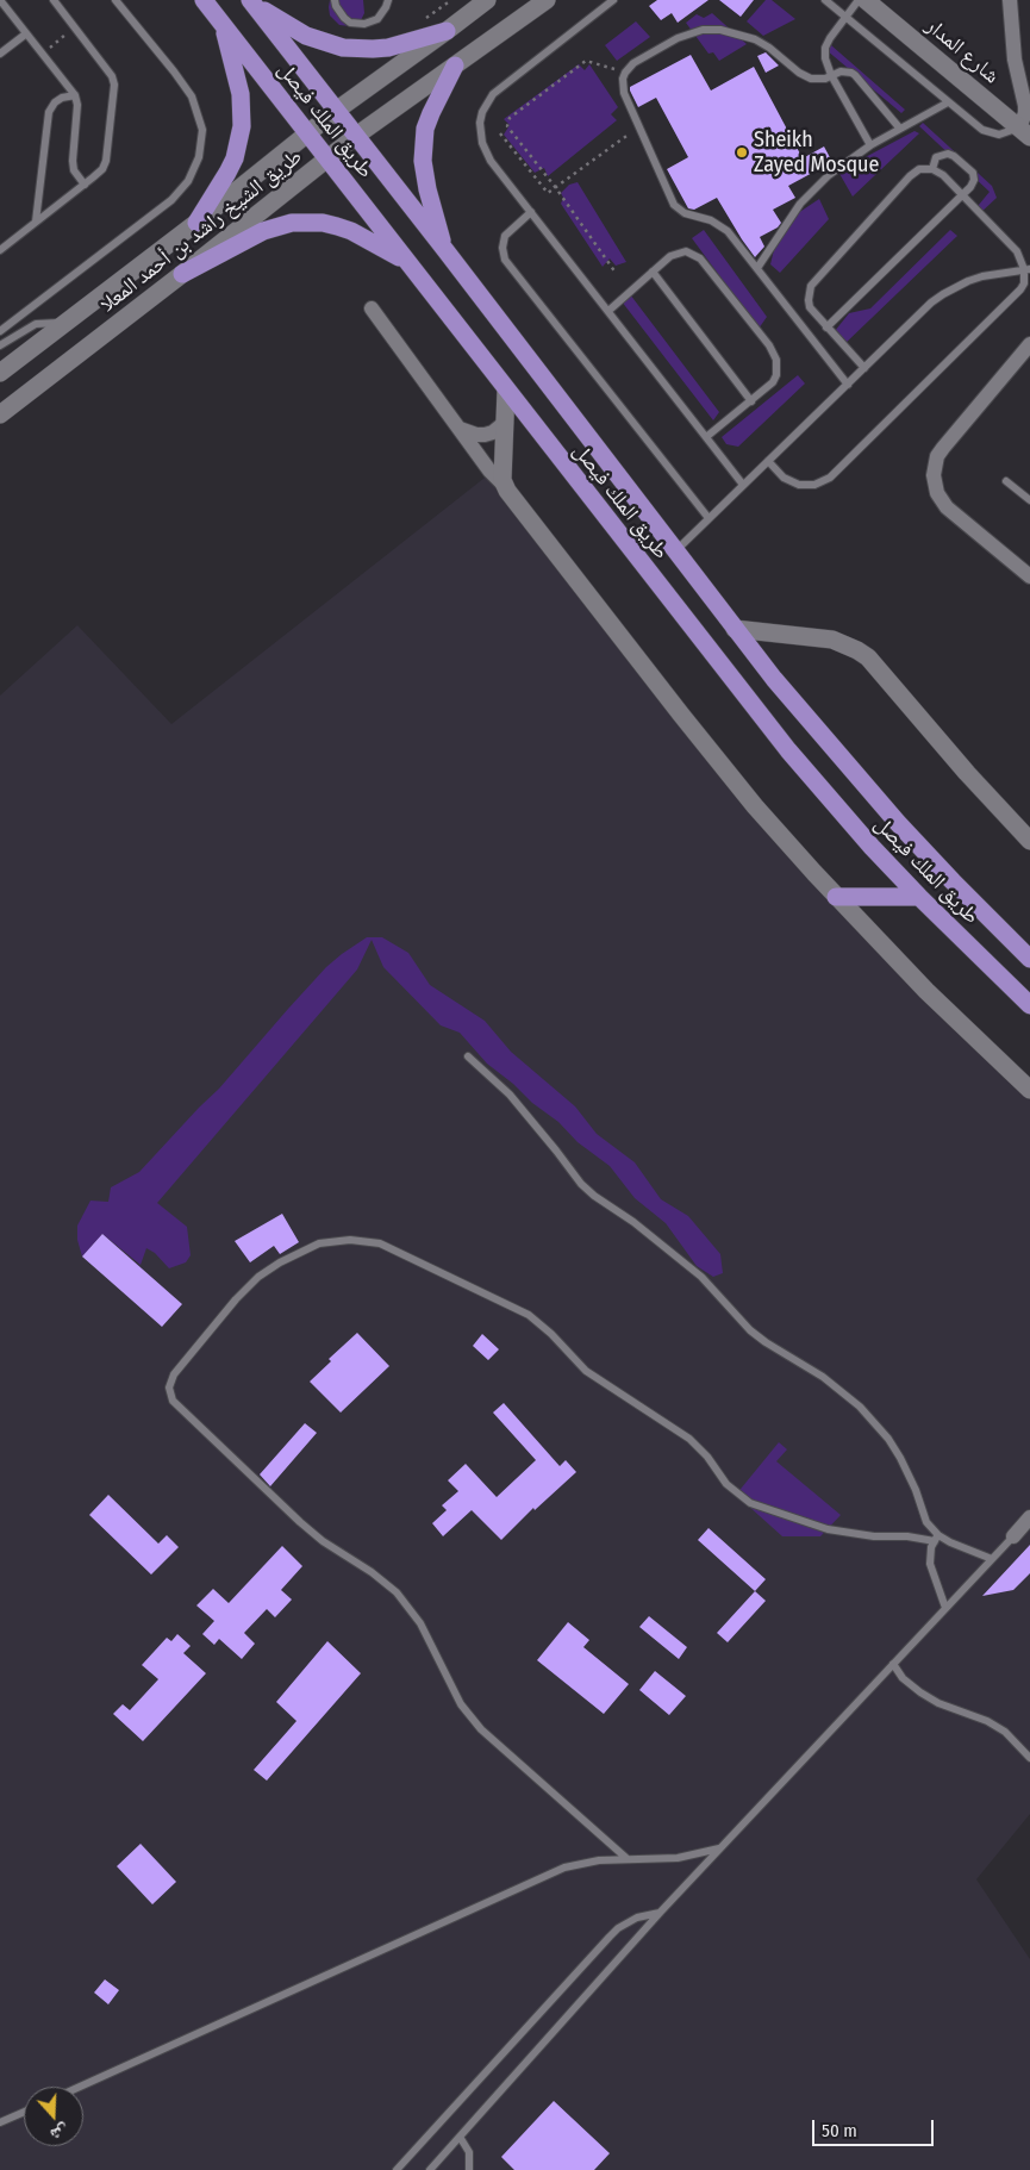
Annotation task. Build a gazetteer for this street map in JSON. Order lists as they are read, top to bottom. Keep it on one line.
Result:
{"streets":{"main road":["طريق الملك فيصل"],"street":["شارع المدار","طريق الشيخ راشد بن أحمد المعلا"]},"crossings":[["طريق الملك فيصل","طريق الشيخ راشد بن أحمد المعلا"]],"places":["Sheikh Zayed Mosque"],"scale_bar":"50 m","north":"bottom"}
